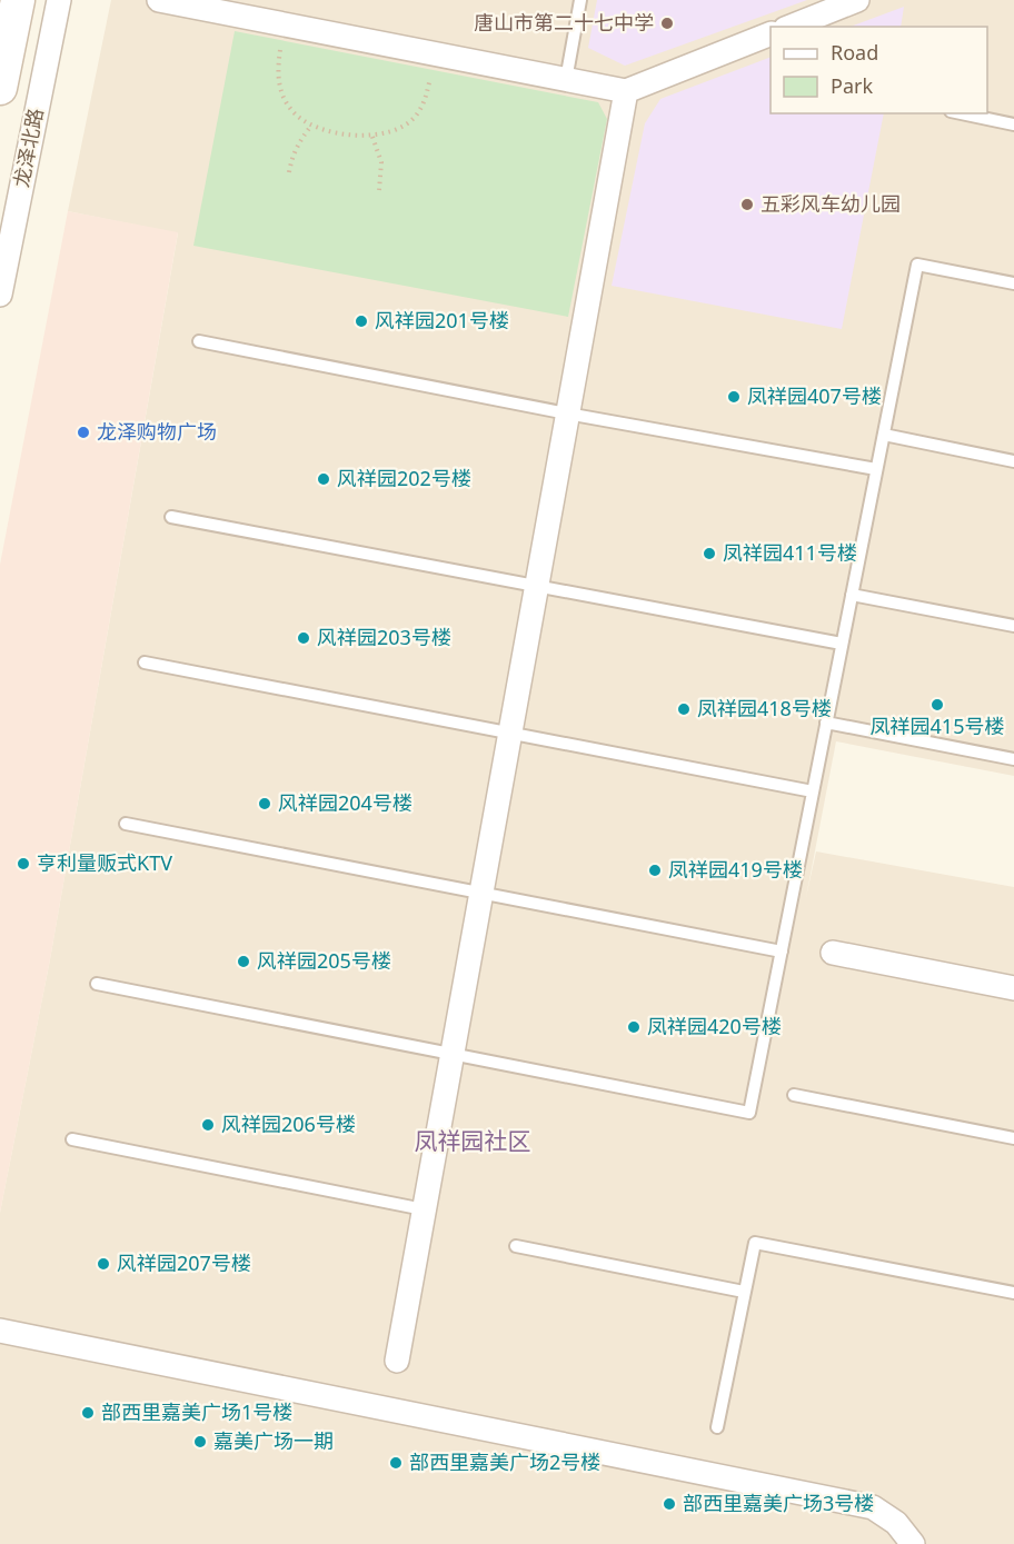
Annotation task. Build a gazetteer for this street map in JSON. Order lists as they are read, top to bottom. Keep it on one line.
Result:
{"streets":{"street":["龙泽北路"]},"districts":["凤祥园社区"],"places":["唐山市第二十七中学","五彩风车幼儿园","风祥园201号楼","凤祥园407号楼","龙泽购物广场","风祥园202号楼","凤祥园411号楼","风祥园203号楼","凤祥园415号楼","凤祥园418号楼","风祥园204号楼","亨利量贩式KTV","凤祥园419号楼","风祥园205号楼","凤祥园420号楼","风祥园206号楼","风祥园207号楼","部西里嘉美广场1号楼","嘉美广场一期","部西里嘉美广场2号楼","部西里嘉美广场3号楼"],"legend":["Road","Park"]}
